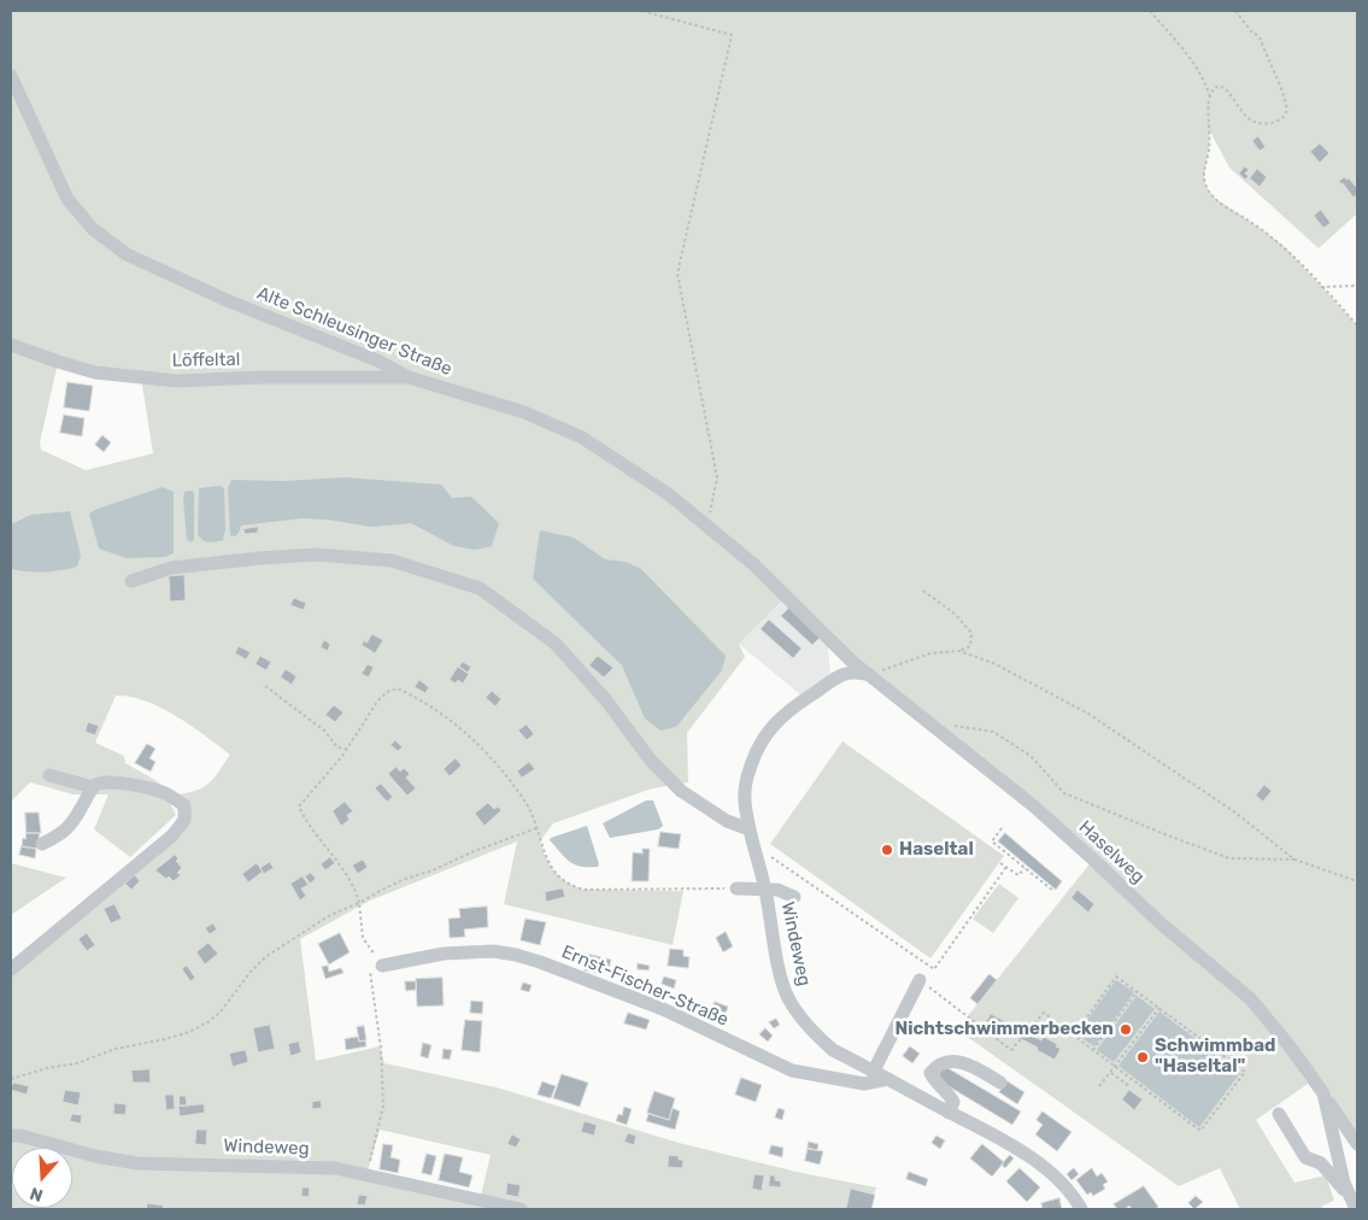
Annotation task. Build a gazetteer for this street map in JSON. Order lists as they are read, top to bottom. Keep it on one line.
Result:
{"streets":{"street":["Alte Schleusinger Straße","Löffeltal","Haselweg","Windeweg","Ernst-Fischer-Straße"]},"crossings":[["Alte Schleusinger Straße","Löffeltal"],["Alte Schleusinger Straße","Haselweg"],["Windeweg","Ernst-Fischer-Straße"]],"places":["Haseltal","Nichtschwimmerbecken","Schwimmbad \"Haseltal\""],"north":"bottom"}
